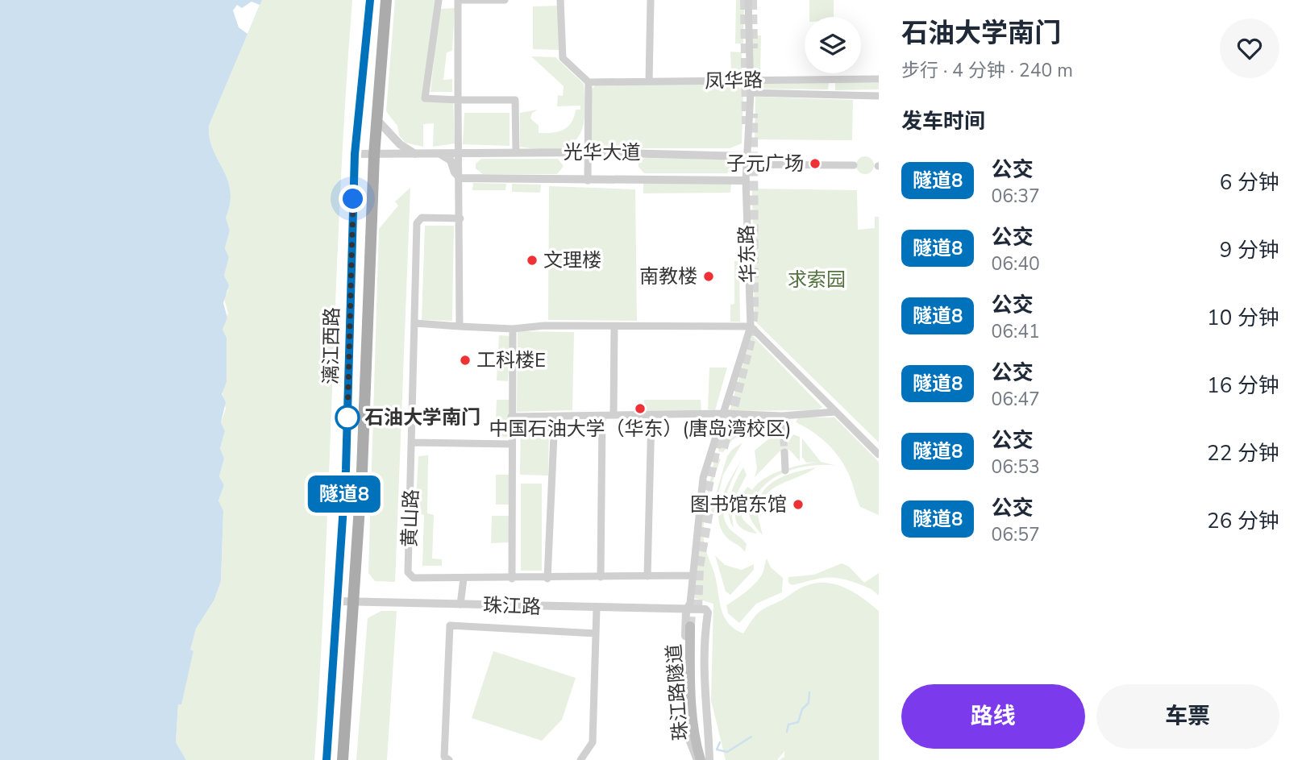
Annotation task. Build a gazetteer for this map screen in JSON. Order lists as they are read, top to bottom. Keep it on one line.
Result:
{"streets":{"main road":["漓江西路","珠江路隧道"],"street":["凤华路","光华大道","华东路","黄山路","珠江路"]},"crossings":[["凤华路","华东路"],["光华大道","华东路"],["光华大道","漓江西路"],["华东路","黄山路"],["华东路","珠江路"],["漓江西路","珠江路"],["珠江路","珠江路隧道"]],"parks":["求索园"],"places":["子元广场","文理楼","南教楼","工科楼E","中国石油大学（华东）(唐岛湾校区)","石油大学南门","图书馆东馆"],"lines":["bus line 隧道8"],"page":{"on_map":"隧道8","heading":[["石油大学南门","步行 · 4 分钟 · 240 m"],"发车时间"],"list":[{"mark":"隧道8","name":"公交","note":"06:37","value":"6 分钟"},{"mark":"隧道8","name":"公交","note":"06:40","value":"9 分钟"},{"mark":"隧道8","name":"公交","note":"06:41","value":"10 分钟"},{"mark":"隧道8","name":"公交","note":"06:47","value":"16 分钟"},{"mark":"隧道8","name":"公交","note":"06:53","value":"22 分钟"},{"mark":"隧道8","name":"公交","note":"06:57","value":"26 分钟"}],"buttons":["路线","车票"]}}
